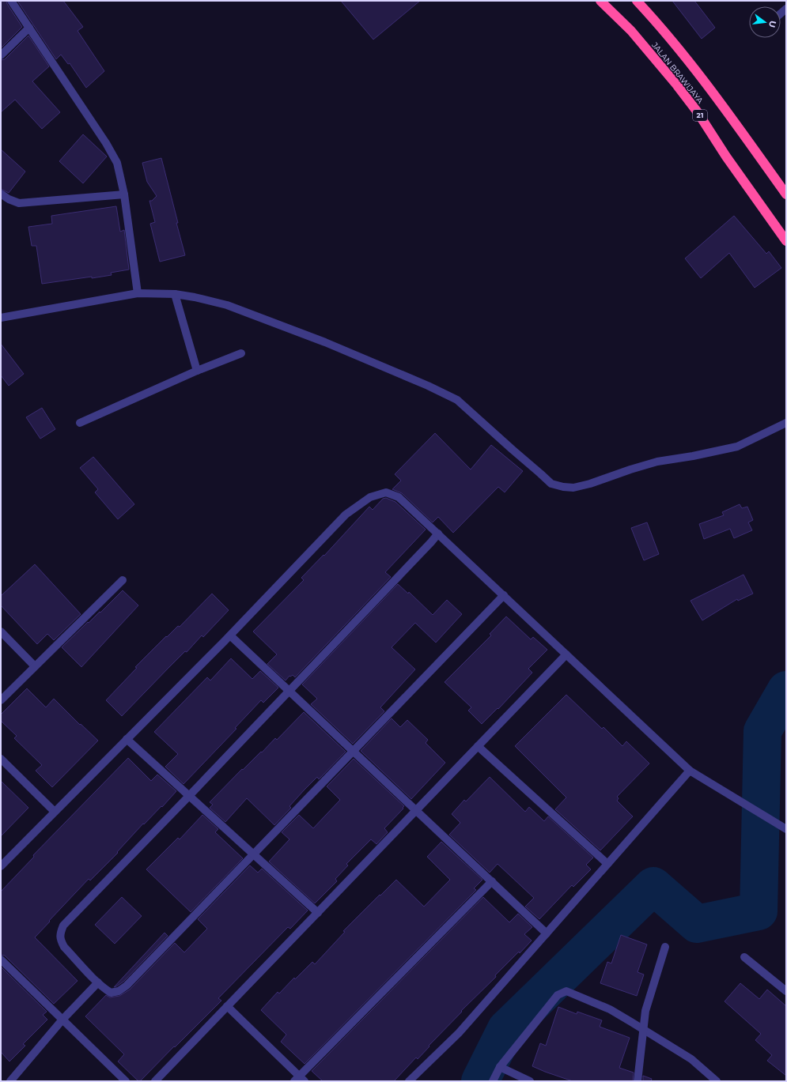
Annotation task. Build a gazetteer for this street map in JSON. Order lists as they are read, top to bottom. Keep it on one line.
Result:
{"streets":{"highway":["JALAN BRAWIJAYA","21"]},"north":"right"}
